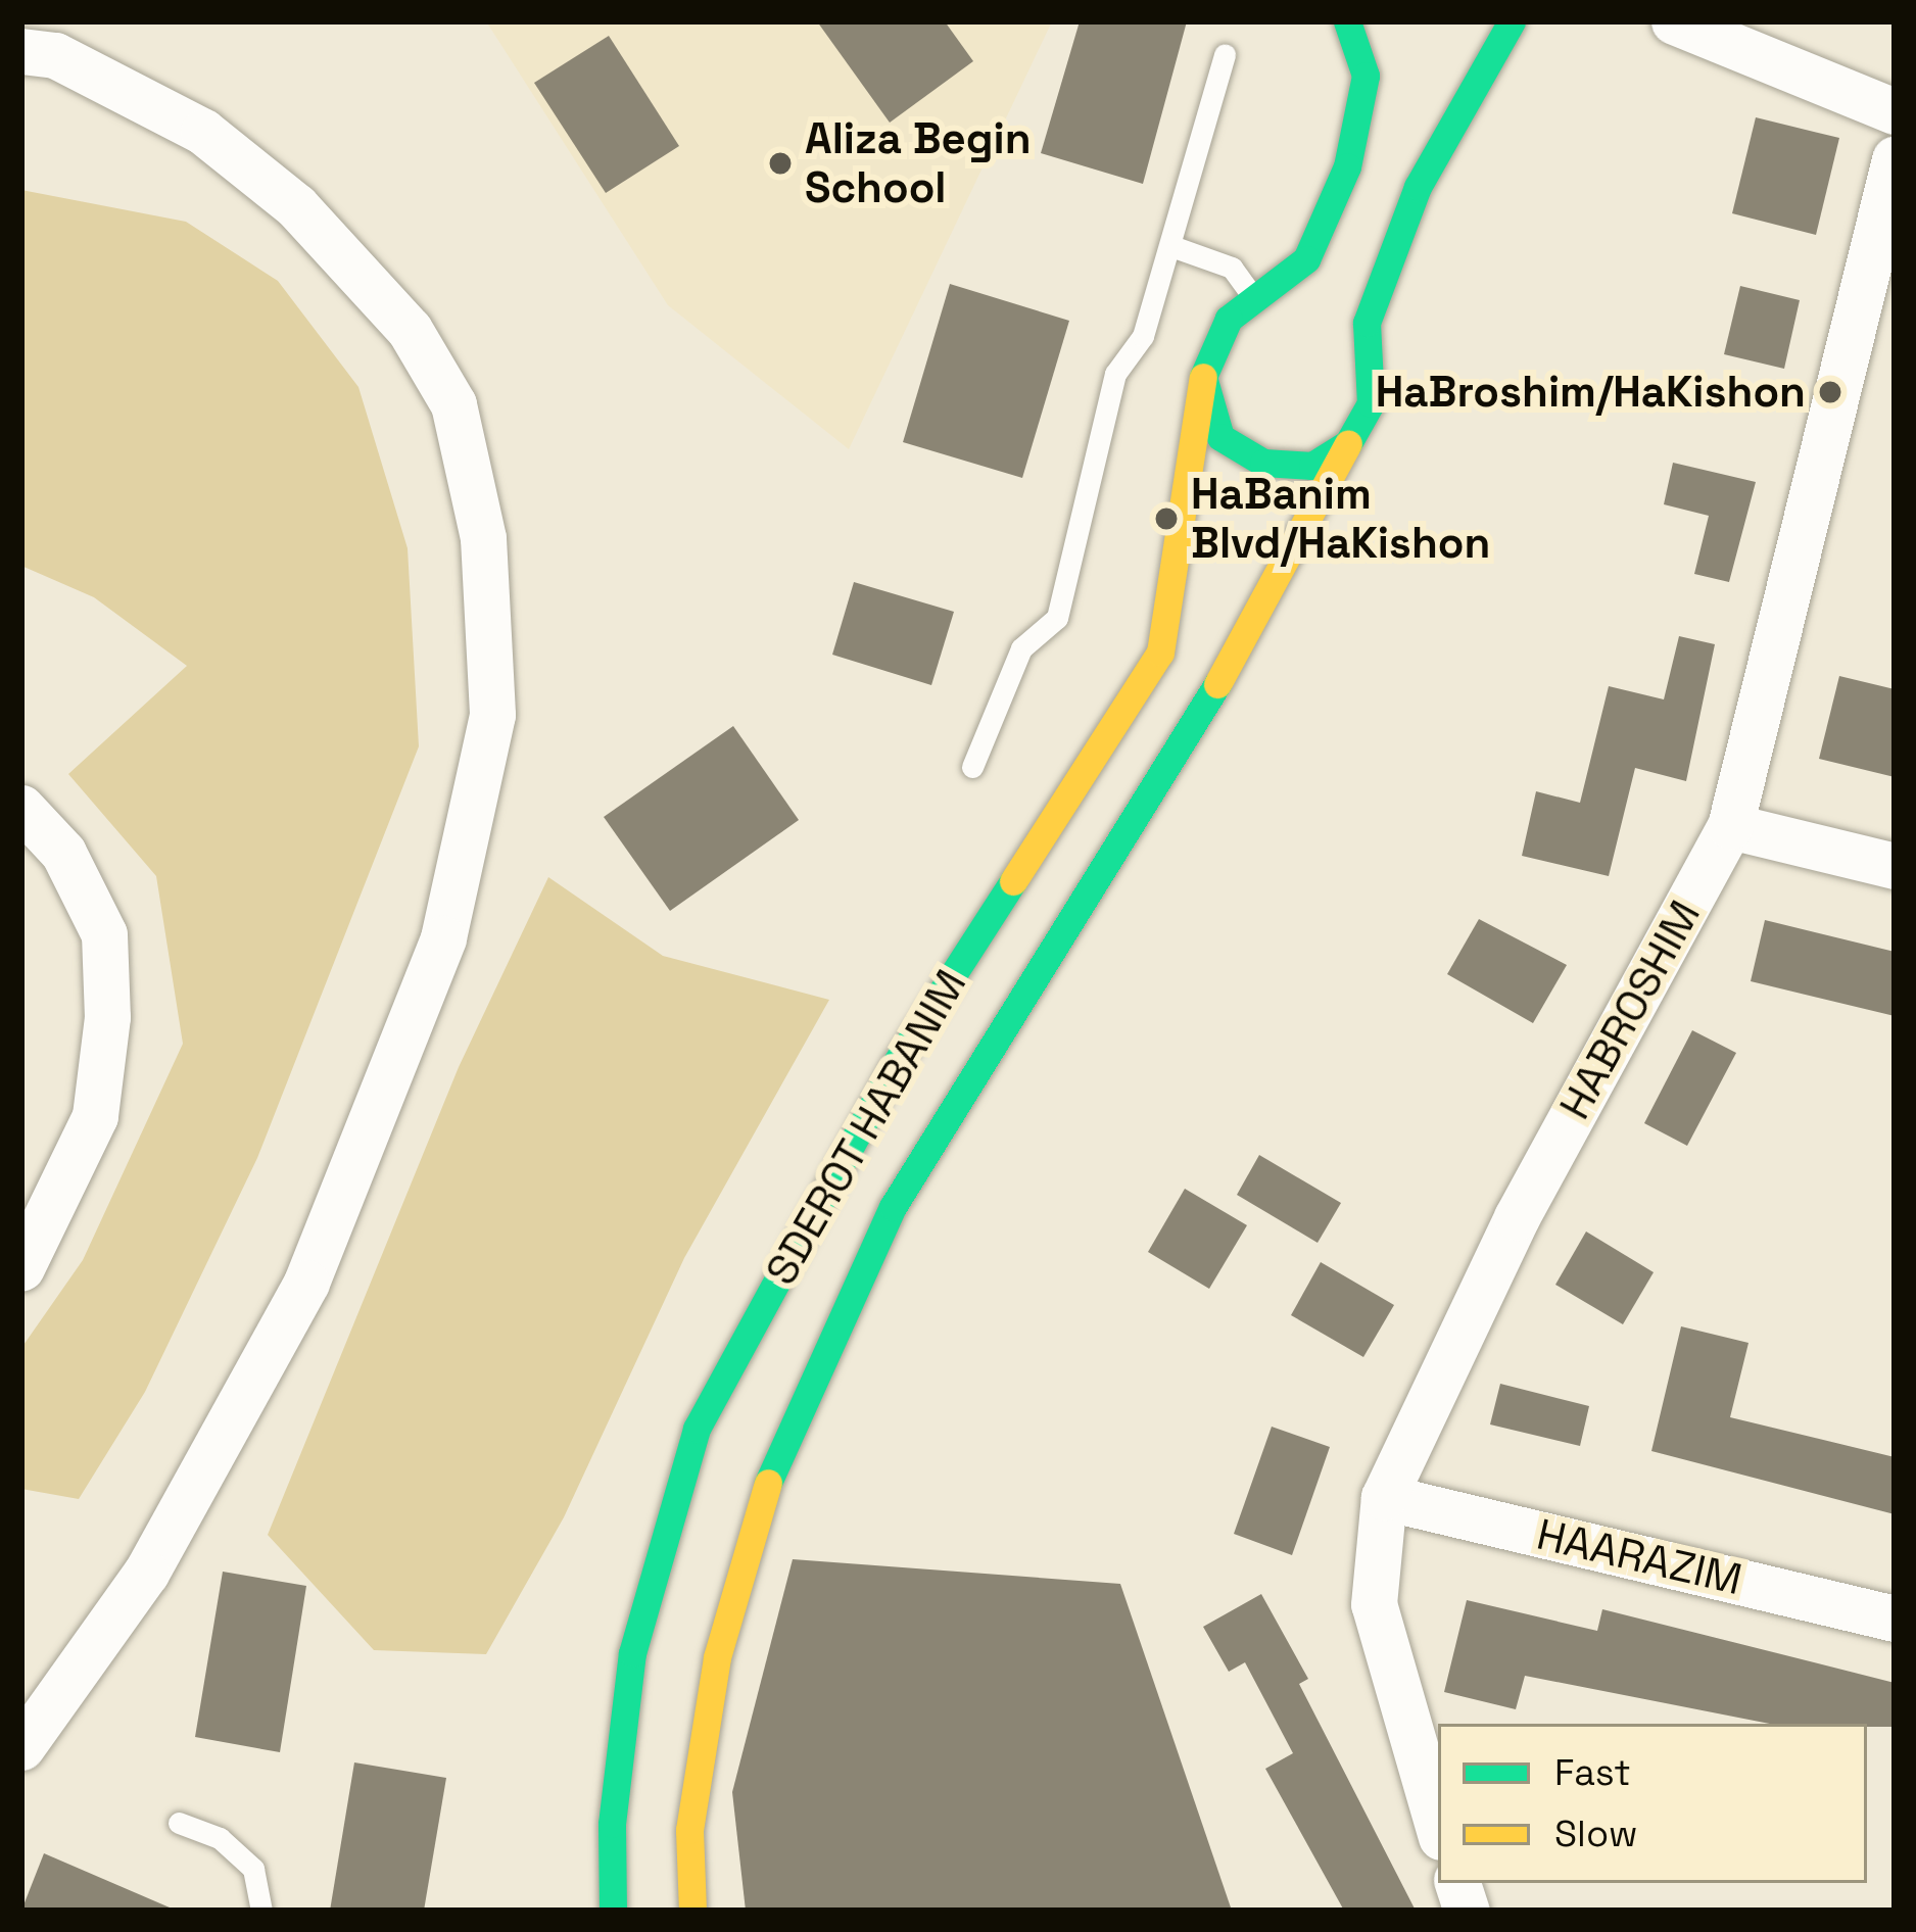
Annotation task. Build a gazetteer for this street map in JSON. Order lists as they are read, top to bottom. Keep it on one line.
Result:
{"streets":{"main road":["SDEROT HABANIM"],"street":["HABROSHIM","HAARAZIM"]},"crossings":[["HABROSHIM","HAARAZIM"]],"places":["Aliza Begin School","HaBroshim/HaKishon","HaBanim Blvd/HaKishon"],"legend":["Fast","Slow"]}
